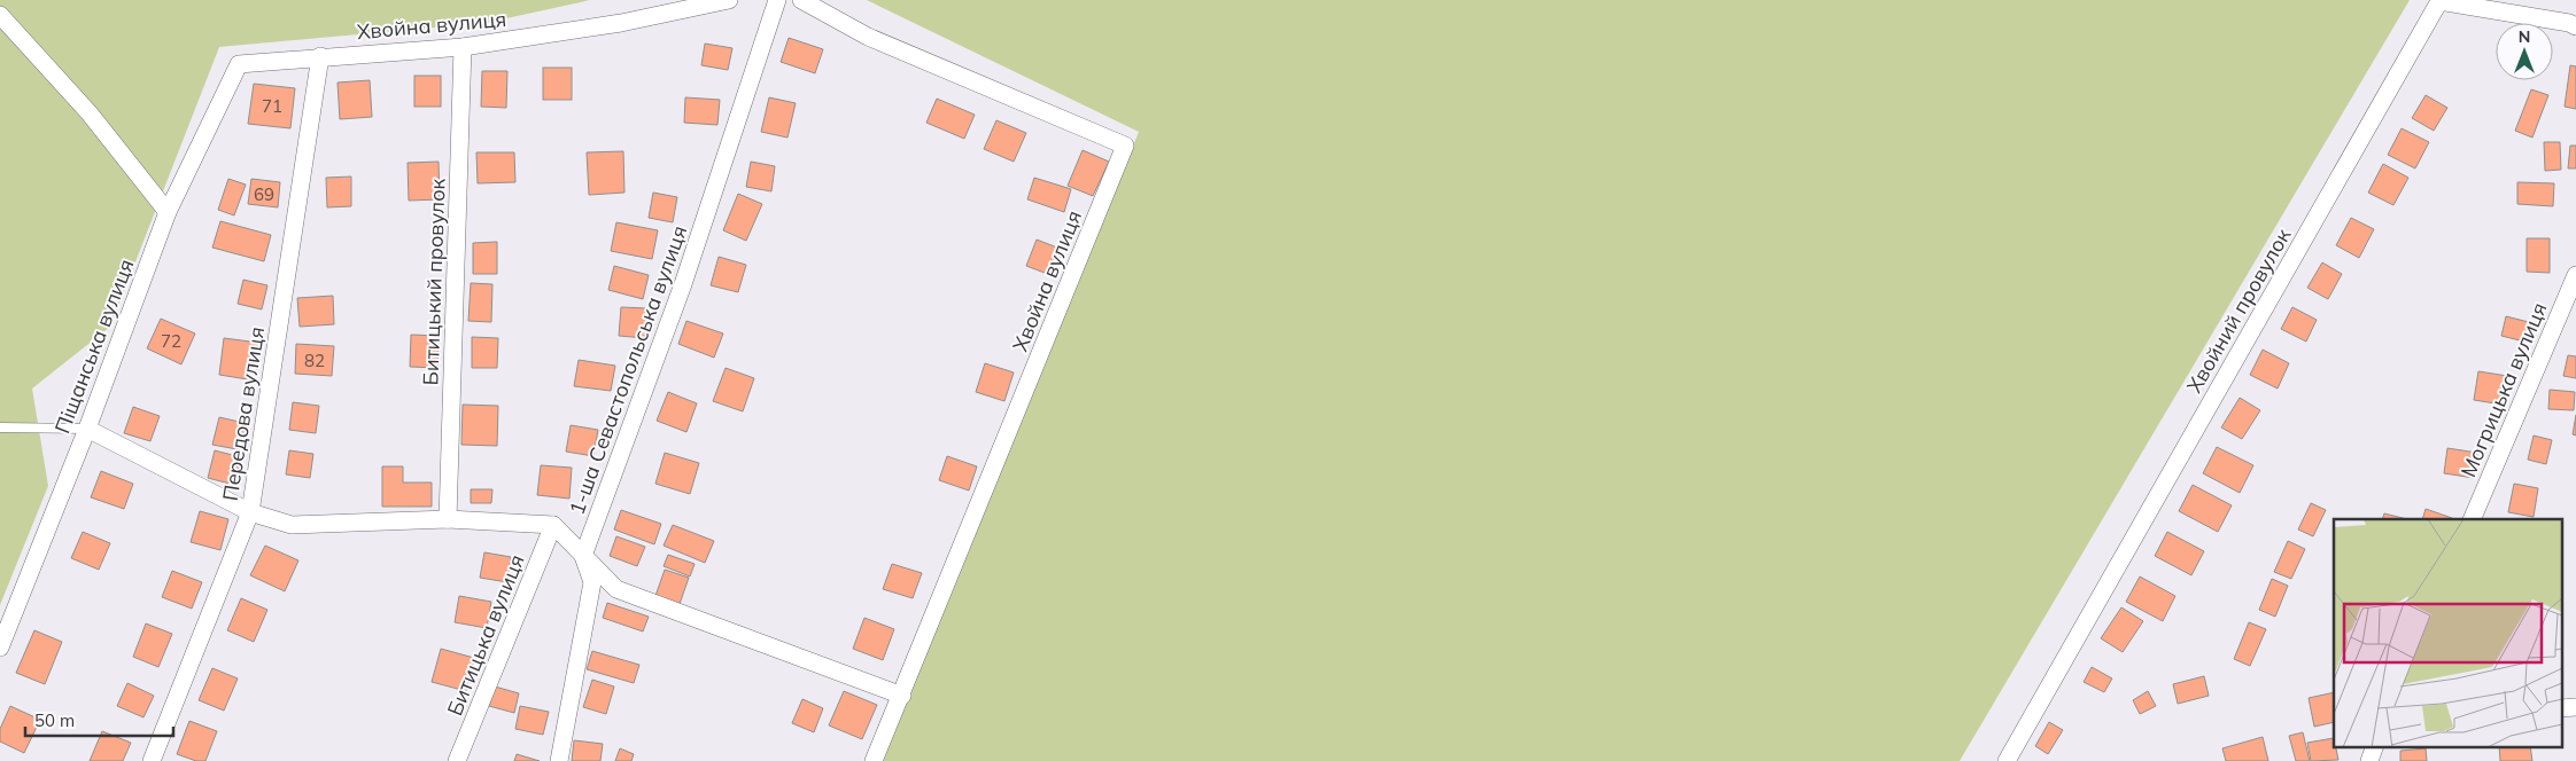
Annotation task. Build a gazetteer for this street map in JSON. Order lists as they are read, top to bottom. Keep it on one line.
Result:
{"streets":{"street":["Хвойна вулиця","Битицький провулок","Хвойний провулок","Піщанська вулиця","1-ша Севастопольська вулиця","Могрицька вулиця","Передова вулиця","Битицька вулиця"]},"crossings":[["Хвойна вулиця","Битицький провулок"],["Хвойна вулиця","Піщанська вулиця"],["Хвойна вулиця","Передова вулиця"]],"house_numbers":["71","69","72","82"],"scale_bar":"50 m","north":"top"}
